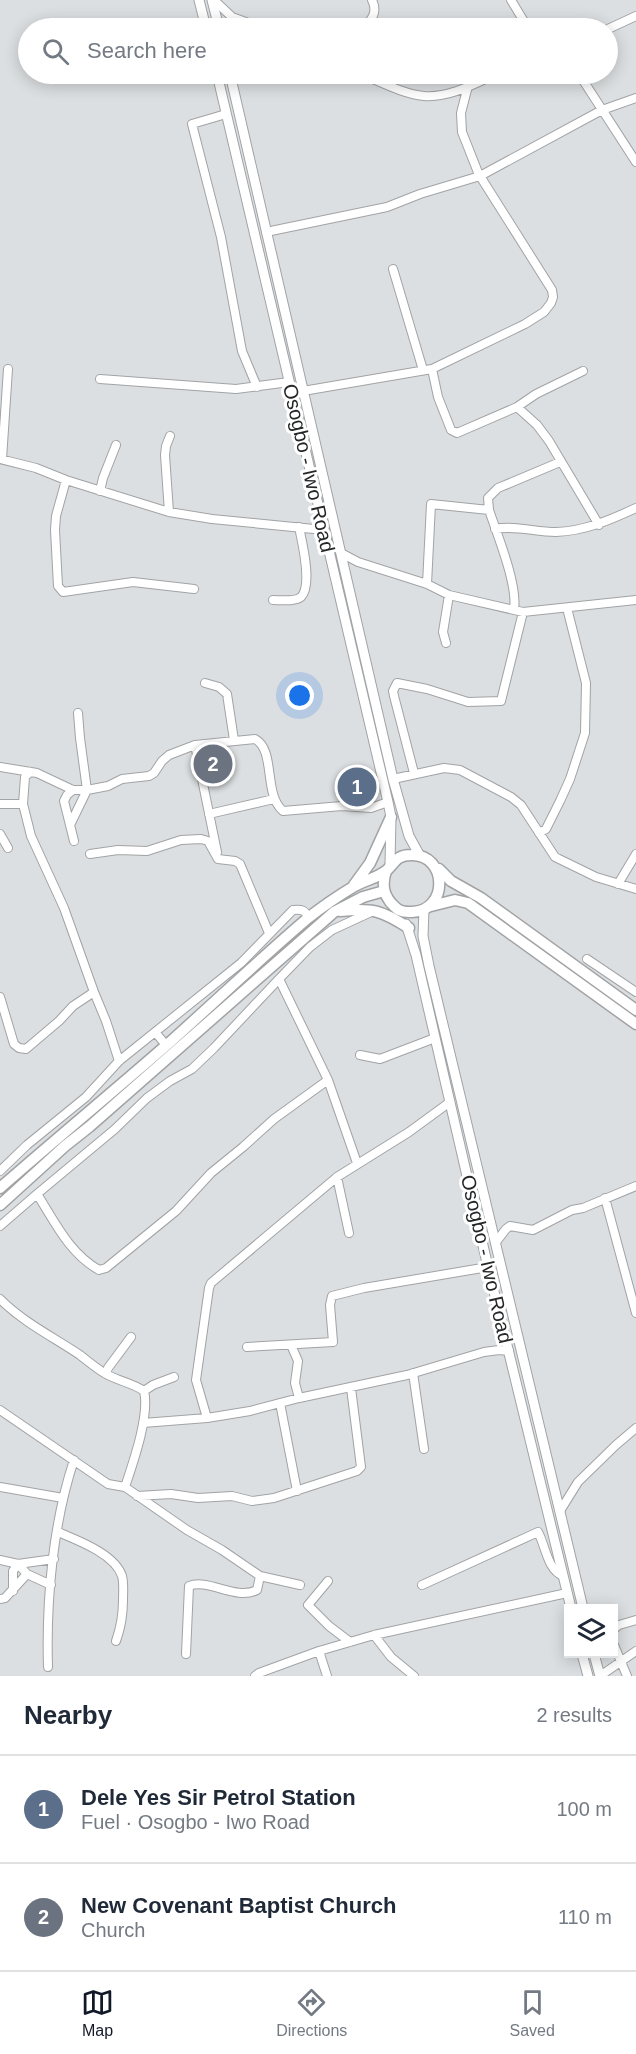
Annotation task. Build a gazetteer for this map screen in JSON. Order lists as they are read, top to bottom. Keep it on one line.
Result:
{"streets":{"main road":["Osogbo - Iwo Road"]},"page":{"search":"Search here","pins":["2","1"],"heading":["Nearby","2 results"],"list":[{"mark":"1","name":"Dele Yes Sir Petrol Station","note":"Fuel · Osogbo - Iwo Road","value":"100 m"},{"mark":"2","name":"New Covenant Baptist Church","note":"Church","value":"110 m"}],"nav":["Map","Directions","Saved"]}}
